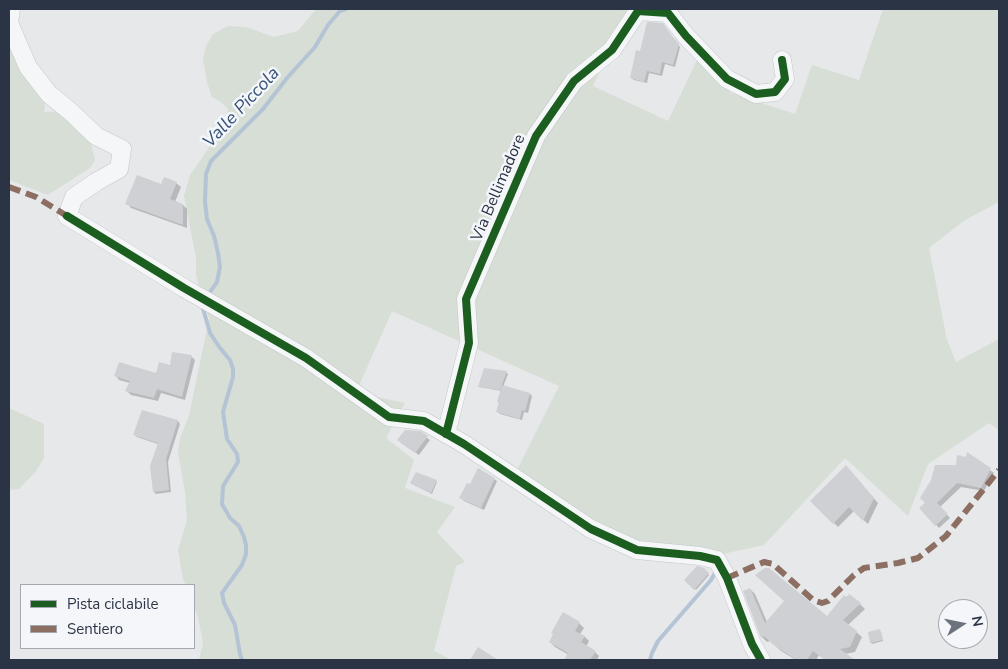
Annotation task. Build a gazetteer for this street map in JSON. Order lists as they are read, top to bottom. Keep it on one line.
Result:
{"streets":{"street":["Via Bellimadore"]},"water":["Valle Piccola"],"legend":["Pista ciclabile","Sentiero"],"north":"right"}
